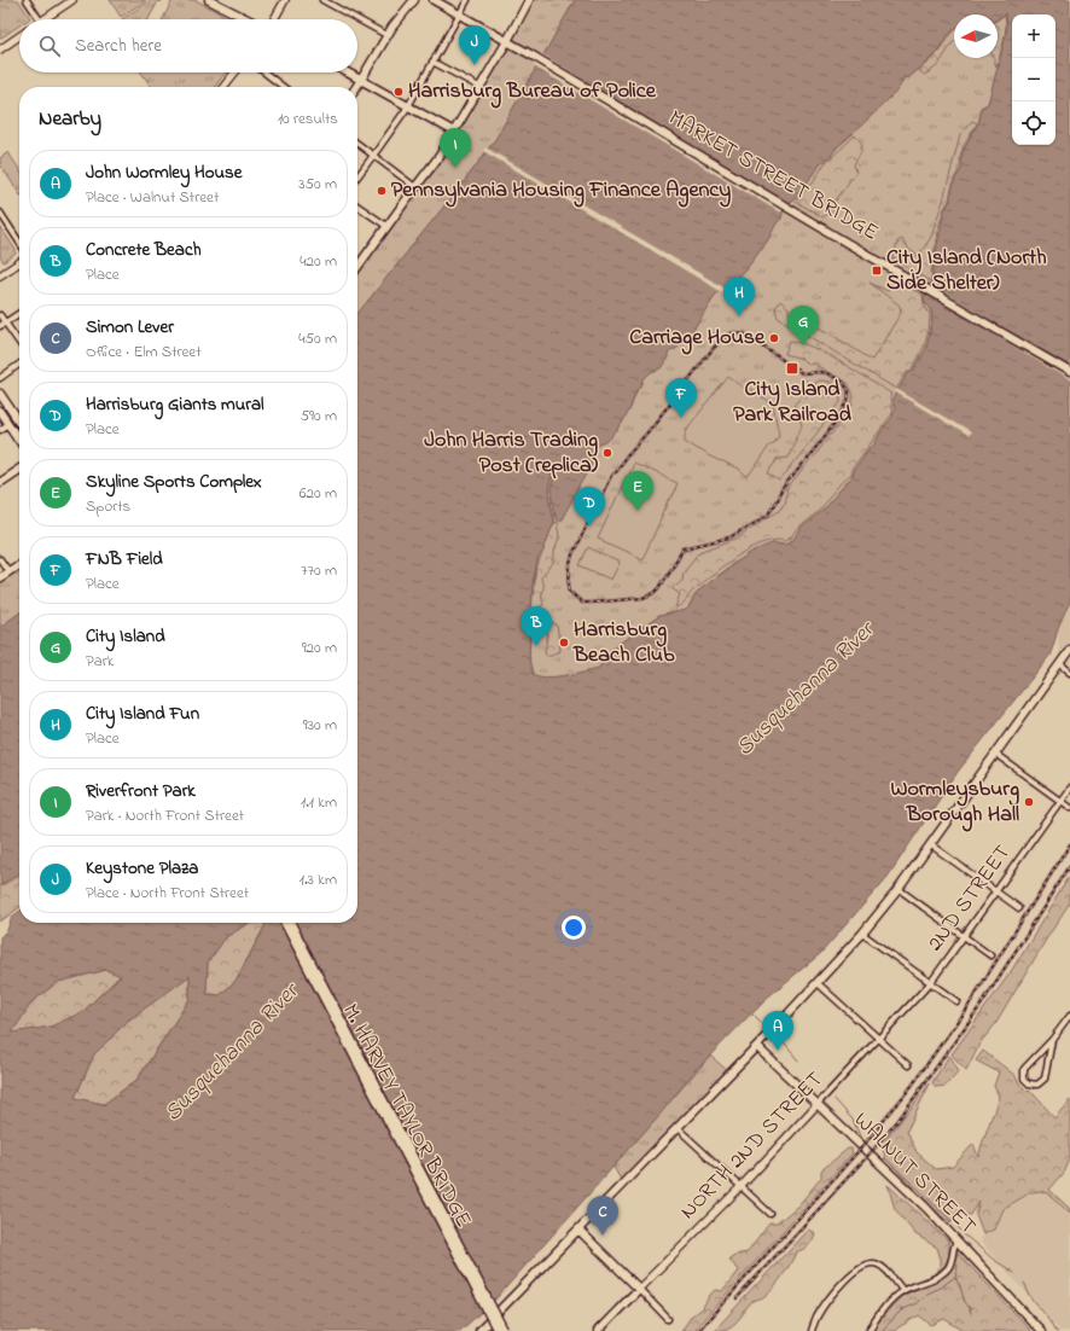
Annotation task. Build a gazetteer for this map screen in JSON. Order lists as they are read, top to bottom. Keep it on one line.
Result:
{"streets":{"main road":["MARKET STREET BRIDGE","M. HARVEY TAYLOR BRIDGE","NORTH 2ND STREET","WALNUT STREET"],"street":["2ND STREET"]},"crossings":[["2ND STREET","NORTH 2ND STREET"],["NORTH 2ND STREET","WALNUT STREET"]],"water":["Susquehanna River"],"places":{"other":["Harrisburg Bureau of Police","Pennsylvania Housing Finance Agency","Carriage House","John Harris Trading Post (replica)","Harrisburg Beach Club","Wormleysburg Borough Hall"],"transit":["City Island (North Side Shelter)","City Island Park Railroad"]},"north":"left","page":{"map_buttons":["+","−"],"search":"Search here","pins":["J","I","H","G","F","E","D","B","A","C"],"heading":["Nearby","10 results"],"list":[{"mark":"A","name":"John Wormley House","note":"Place · Walnut Street","value":"350 m"},{"mark":"B","name":"Concrete Beach","note":"Place","value":"420 m"},{"mark":"C","name":"Simon Lever","note":"Office · Elm Street","value":"450 m"},{"mark":"D","name":"Harrisburg Giants mural","note":"Place","value":"590 m"},{"mark":"E","name":"Skyline Sports Complex","note":"Sports","value":"620 m"},{"mark":"F","name":"FNB Field","note":"Place","value":"770 m"},{"mark":"G","name":"City Island","note":"Park","value":"920 m"},{"mark":"H","name":"City Island Fun","note":"Place","value":"930 m"},{"mark":"I","name":"Riverfront Park","note":"Park · North Front Street","value":"1.1 km"},{"mark":"J","name":"Keystone Plaza","note":"Place · North Front Street","value":"1.3 km"}]}}
